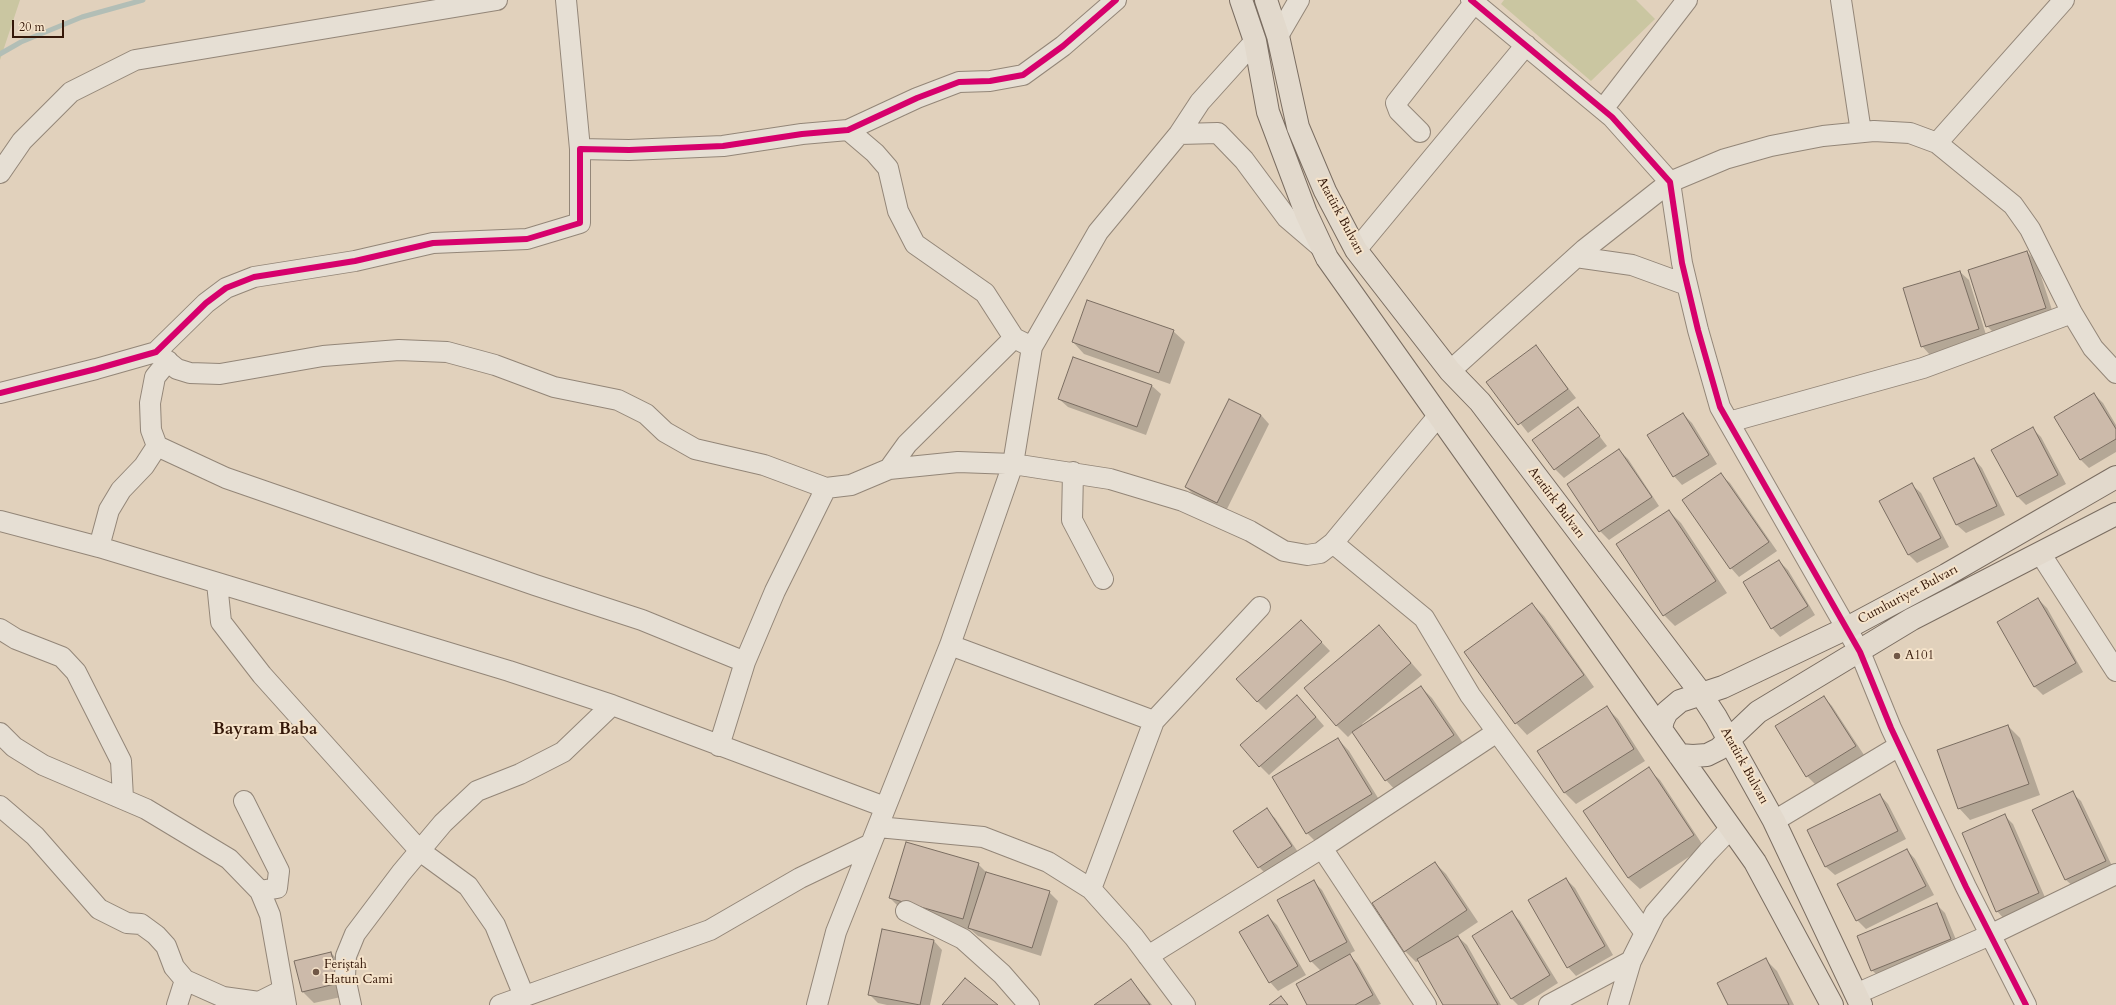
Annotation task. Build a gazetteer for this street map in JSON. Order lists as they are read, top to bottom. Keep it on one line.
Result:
{"streets":{"main road":["Atatürk Bulvarı","Cumhuriyet Bulvarı"]},"crossings":[["Atatürk Bulvarı","Cumhuriyet Bulvarı"]],"districts":["Bayram Baba"],"places":["A101","Feriştah Hatun Cami"],"scale_bar":"20 m"}
